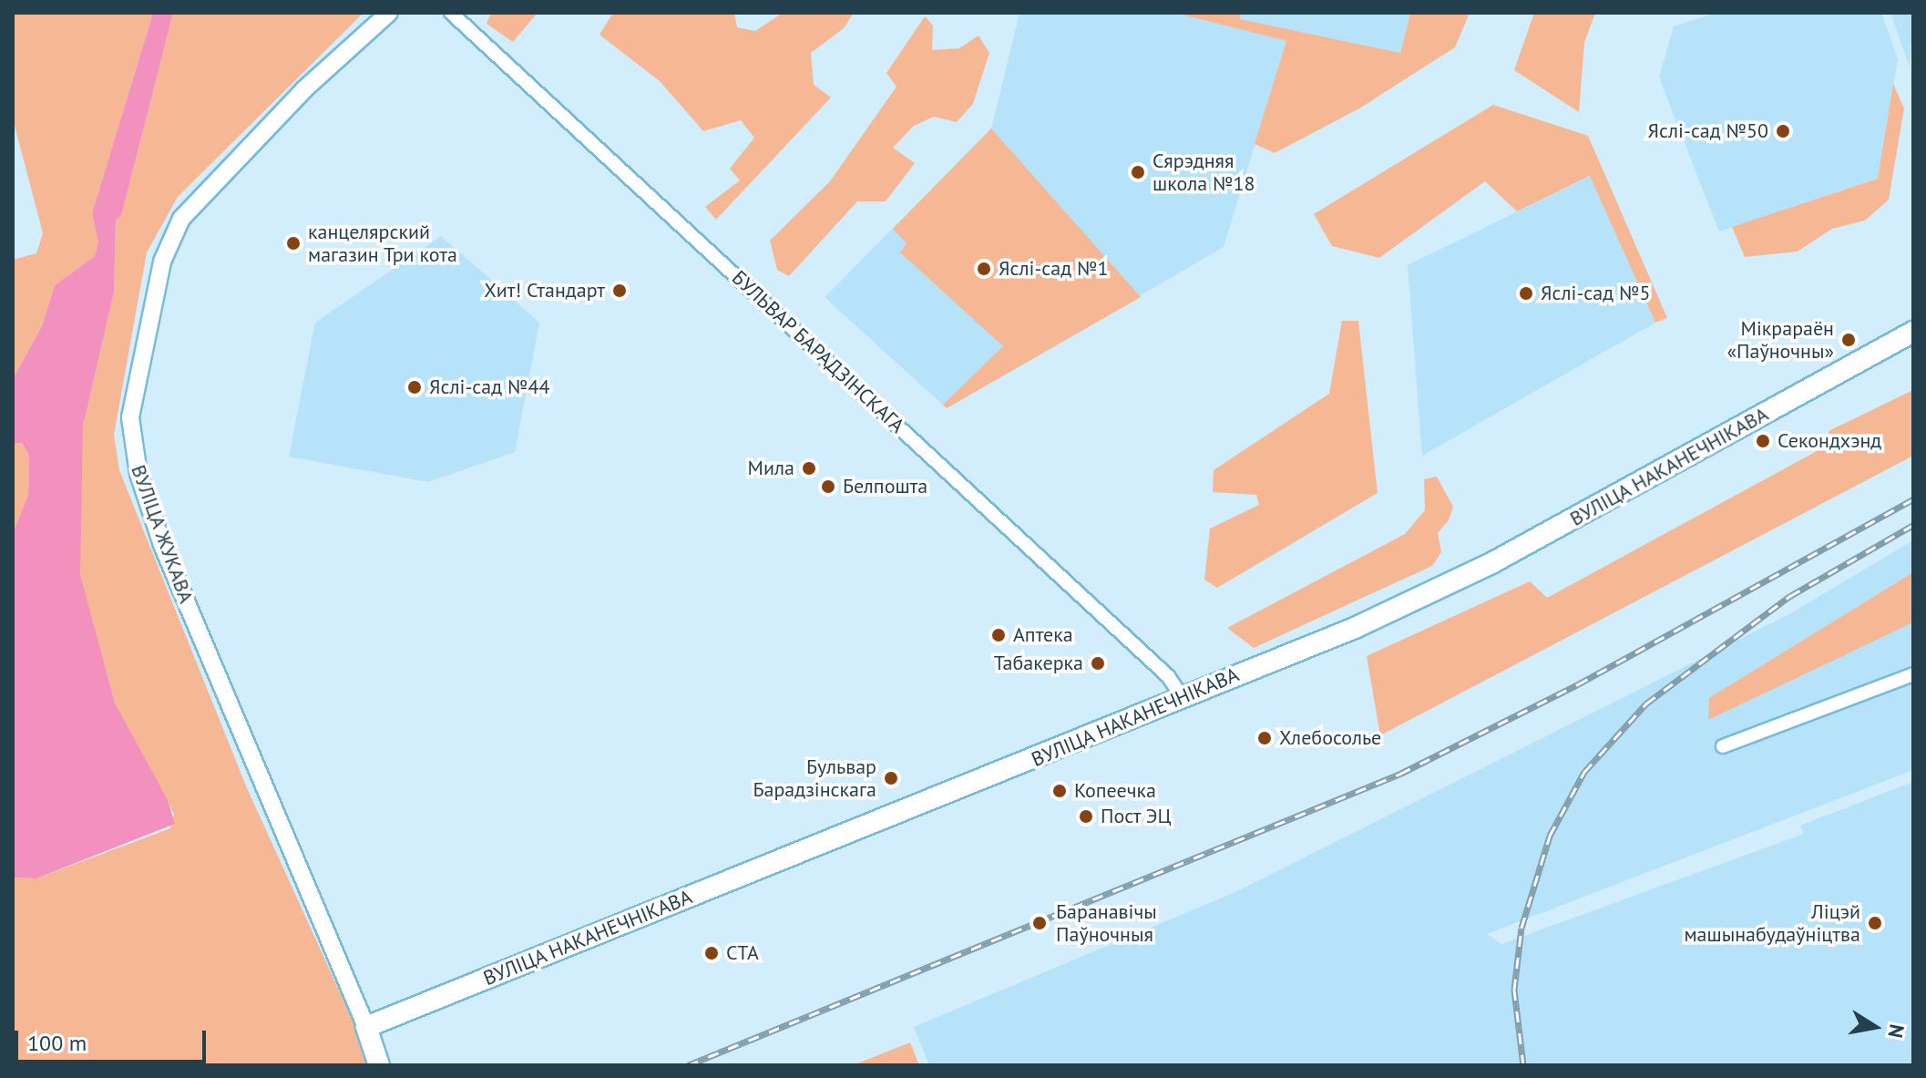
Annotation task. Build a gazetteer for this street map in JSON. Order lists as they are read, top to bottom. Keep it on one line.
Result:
{"streets":{"main road":["ВУЛІЦА НАКАНЕЧНІКАВА"],"street":["БУЛЬВАР БАРАДЗІНСКАГА","ВУЛІЦА ЖУКАВА"]},"crossings":[["БУЛЬВАР БАРАДЗІНСКАГА","ВУЛІЦА НАКАНЕЧНІКАВА"],["ВУЛІЦА НАКАНЕЧНІКАВА","ВУЛІЦА ЖУКАВА"]],"places":["Яслі-сад №50","Сярэдняя школа №18","канцелярский магазин Три кота","Яслі-сад №1","Хит! Стандарт","Яслі-сад №5","Мікрараён «Паўночны»","Яслі-сад №44","Секондхэнд","Мила","Белпошта","Аптека","Табакерка","Хлебосолье","Бульвар Барадзінскага","Копеечка","Пост ЭЦ","Баранавічы Паўночныя","Ліцэй машынабудаўніцтва","СТА"],"scale_bar":"100 m","north":"right"}
